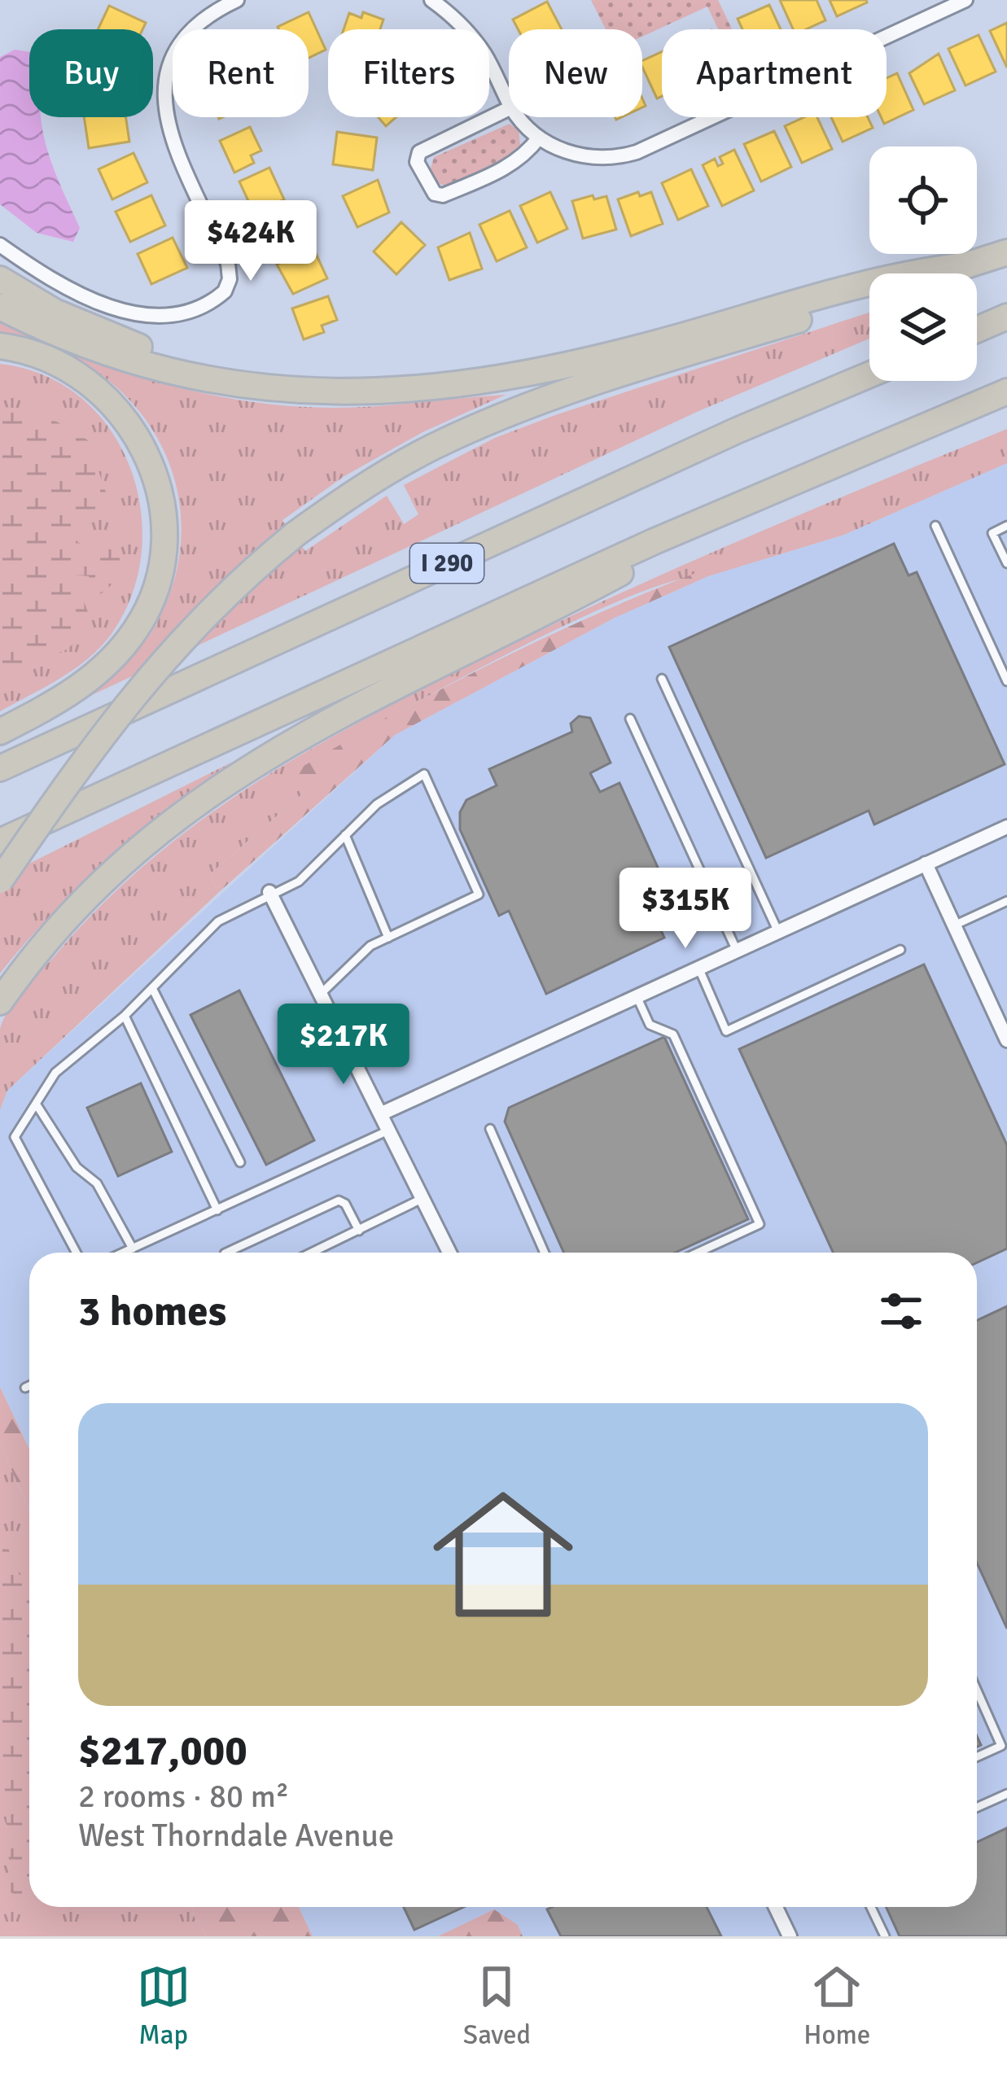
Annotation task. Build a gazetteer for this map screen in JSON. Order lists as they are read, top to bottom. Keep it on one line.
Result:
{"streets":{"highway":["I 290"]},"page":{"chip":["Buy","Rent","Filters","New","Apartment"],"price":["$424K","$315K","$217K"],"heading":"3 homes","list":[{"name":"$217,000","note":"2 rooms · 80 m² · West Thorndale Avenue"}],"tabs":["Map","Saved","Home"]}}
